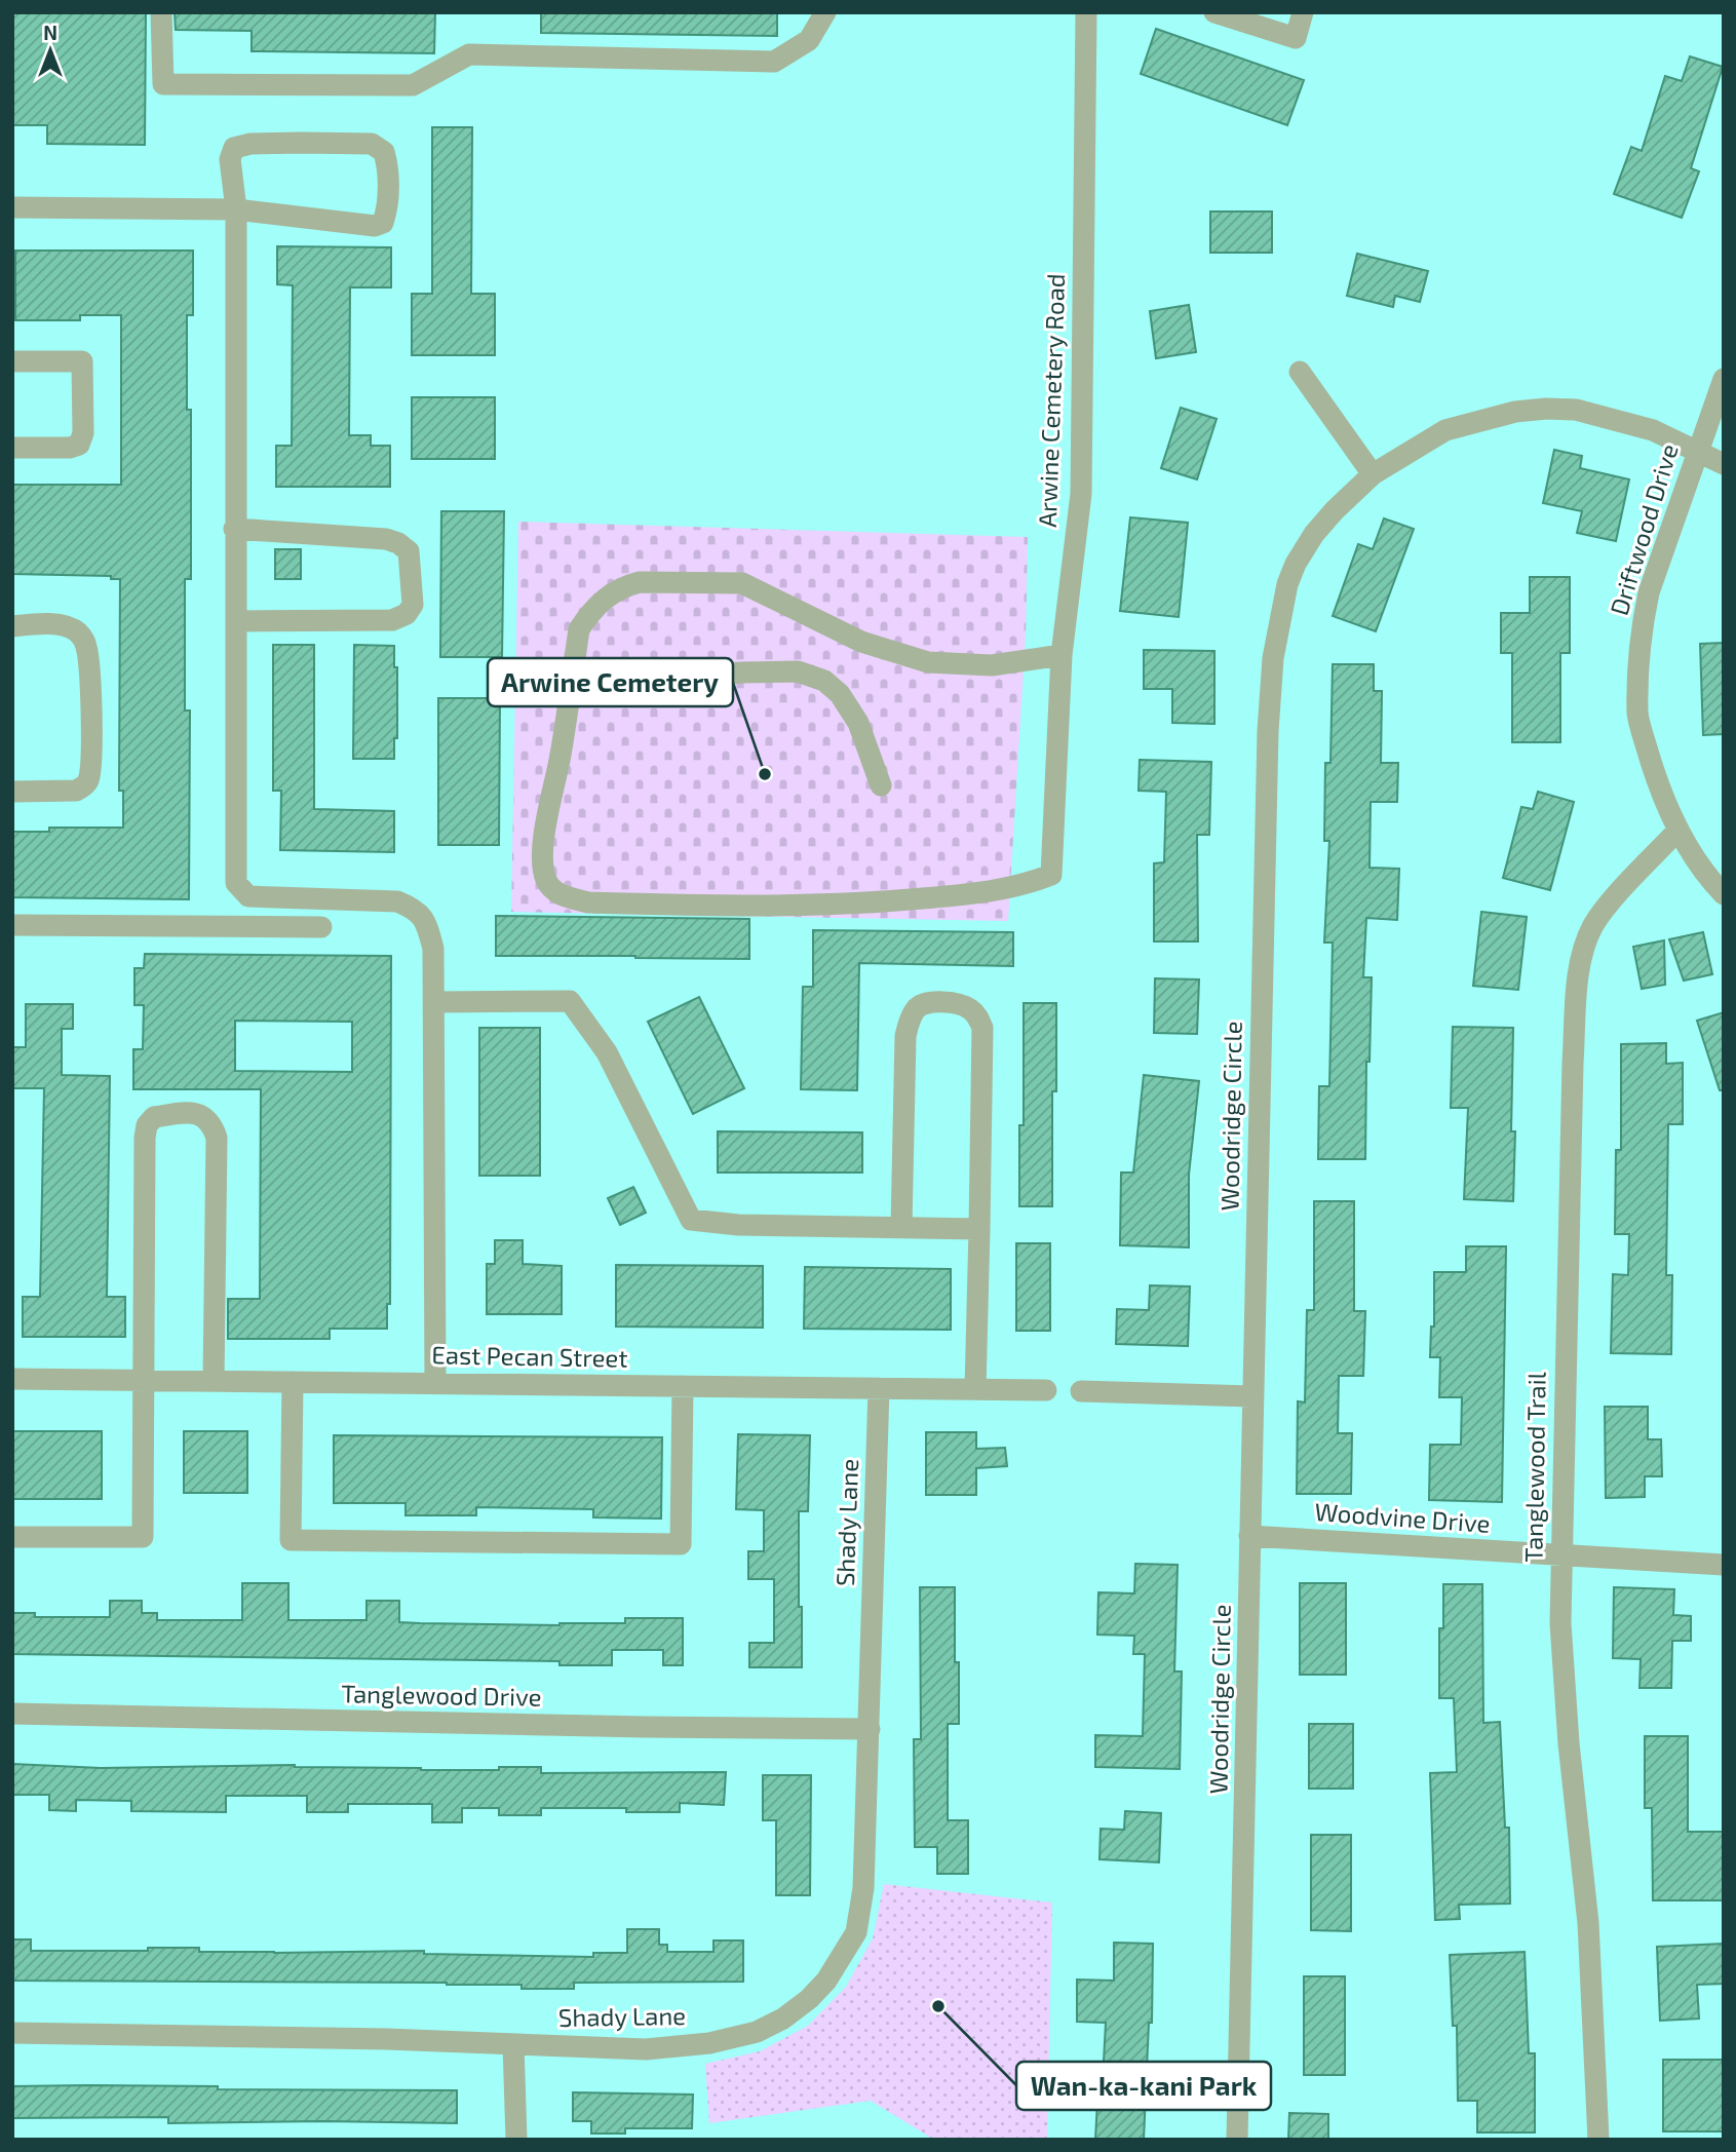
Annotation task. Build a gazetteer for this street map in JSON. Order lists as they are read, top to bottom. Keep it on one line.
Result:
{"streets":{"street":["Arwine Cemetery Road","Driftwood Drive","Woodridge Circle","East Pecan Street","Tanglewood Trail","Woodvine Drive","Shady Lane","Tanglewood Drive"]},"crossings":[["Driftwood Drive","Woodridge Circle"],["Driftwood Drive","Tanglewood Trail"],["Woodridge Circle","Woodvine Drive"],["East Pecan Street","Shady Lane"],["Tanglewood Trail","Woodvine Drive"],["Shady Lane","Tanglewood Drive"]],"places":["Arwine Cemetery","Wan-ka-kani Park"],"north":"top"}
